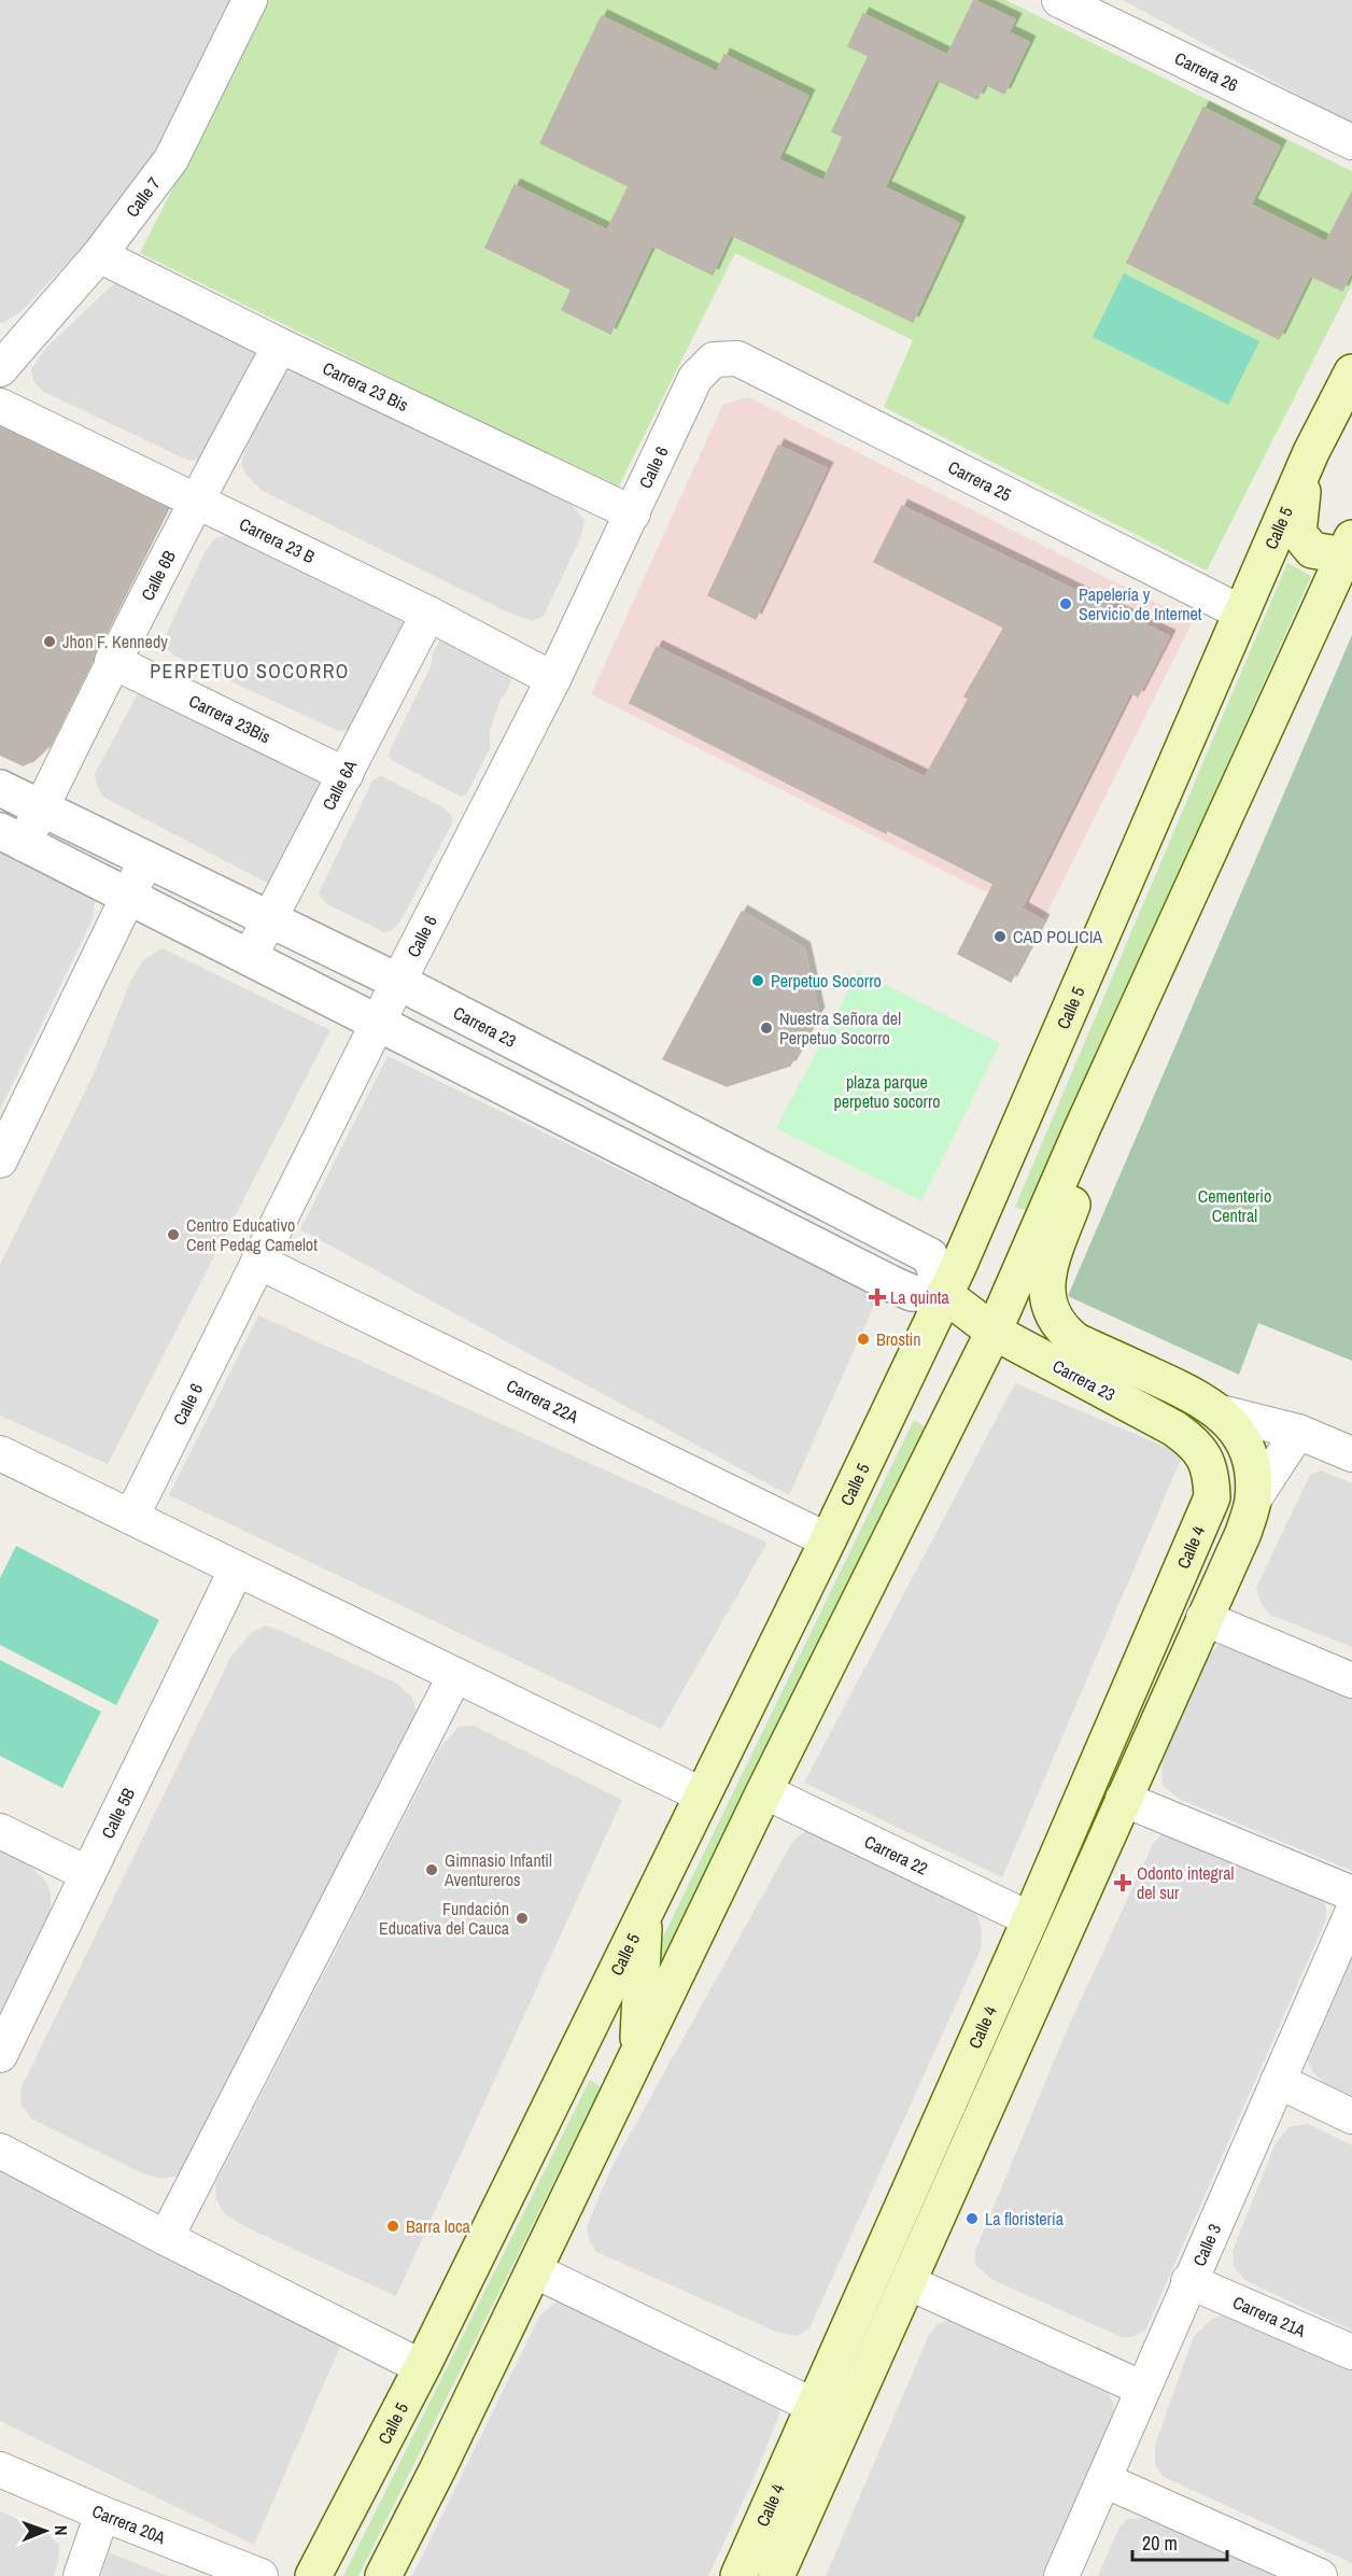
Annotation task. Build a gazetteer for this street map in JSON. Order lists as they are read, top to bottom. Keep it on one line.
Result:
{"streets":{"main road":["Calle 5","Carrera 23","Calle 4"],"street":["Carrera 26","Calle 7","Carrera 23 Bis","Calle 6","Carrera 25","Carrera 23 B","Calle 6B","Carrera 23Bis","Calle 6A","Carrera 22A","Calle 5B","Carrera 22","Calle 3","Carrera 21A","Carrera 20A"]},"crossings":[["Calle 7","Carrera 23 Bis"],["Carrera 23 Bis","Calle 6"],["Carrera 23 Bis","Calle 6B"],["Calle 6","Carrera 25"],["Calle 6","Carrera 23 B"],["Calle 6","Carrera 23"],["Calle 6","Carrera 22A"],["Carrera 25","Calle 5"],["Calle 5","Carrera 23"],["Calle 5","Carrera 22A"],["Carrera 23 B","Calle 6B"],["Carrera 23 B","Calle 6A"],["Calle 6B","Carrera 23Bis"],["Calle 6B","Carrera 23"],["Carrera 23Bis","Calle 6A"],["Calle 6A","Carrera 23"],["Carrera 23","Calle 4"],["Calle 4","Carrera 22"],["Calle 3","Carrera 21A"]],"districts":["PERPETUO SOCORRO"],"parks":["plaza parque perpetuo socorro","Cementerio Central"],"places":{"other":["Papelería y Servicio de Internet","Jhon F. Kennedy","CAD POLICIA","Perpetuo Socorro","Nuestra Señora del Perpetuo Socorro","Centro Educativo Cent Pedag Camelot","Brostin","Gimnasio Infantil Aventureros","Fundación Educativa del Cauca","La floristería","Barra loca"],"health":["La quinta","Odonto integral del sur"]},"scale_bar":"20 m","north":"right"}
